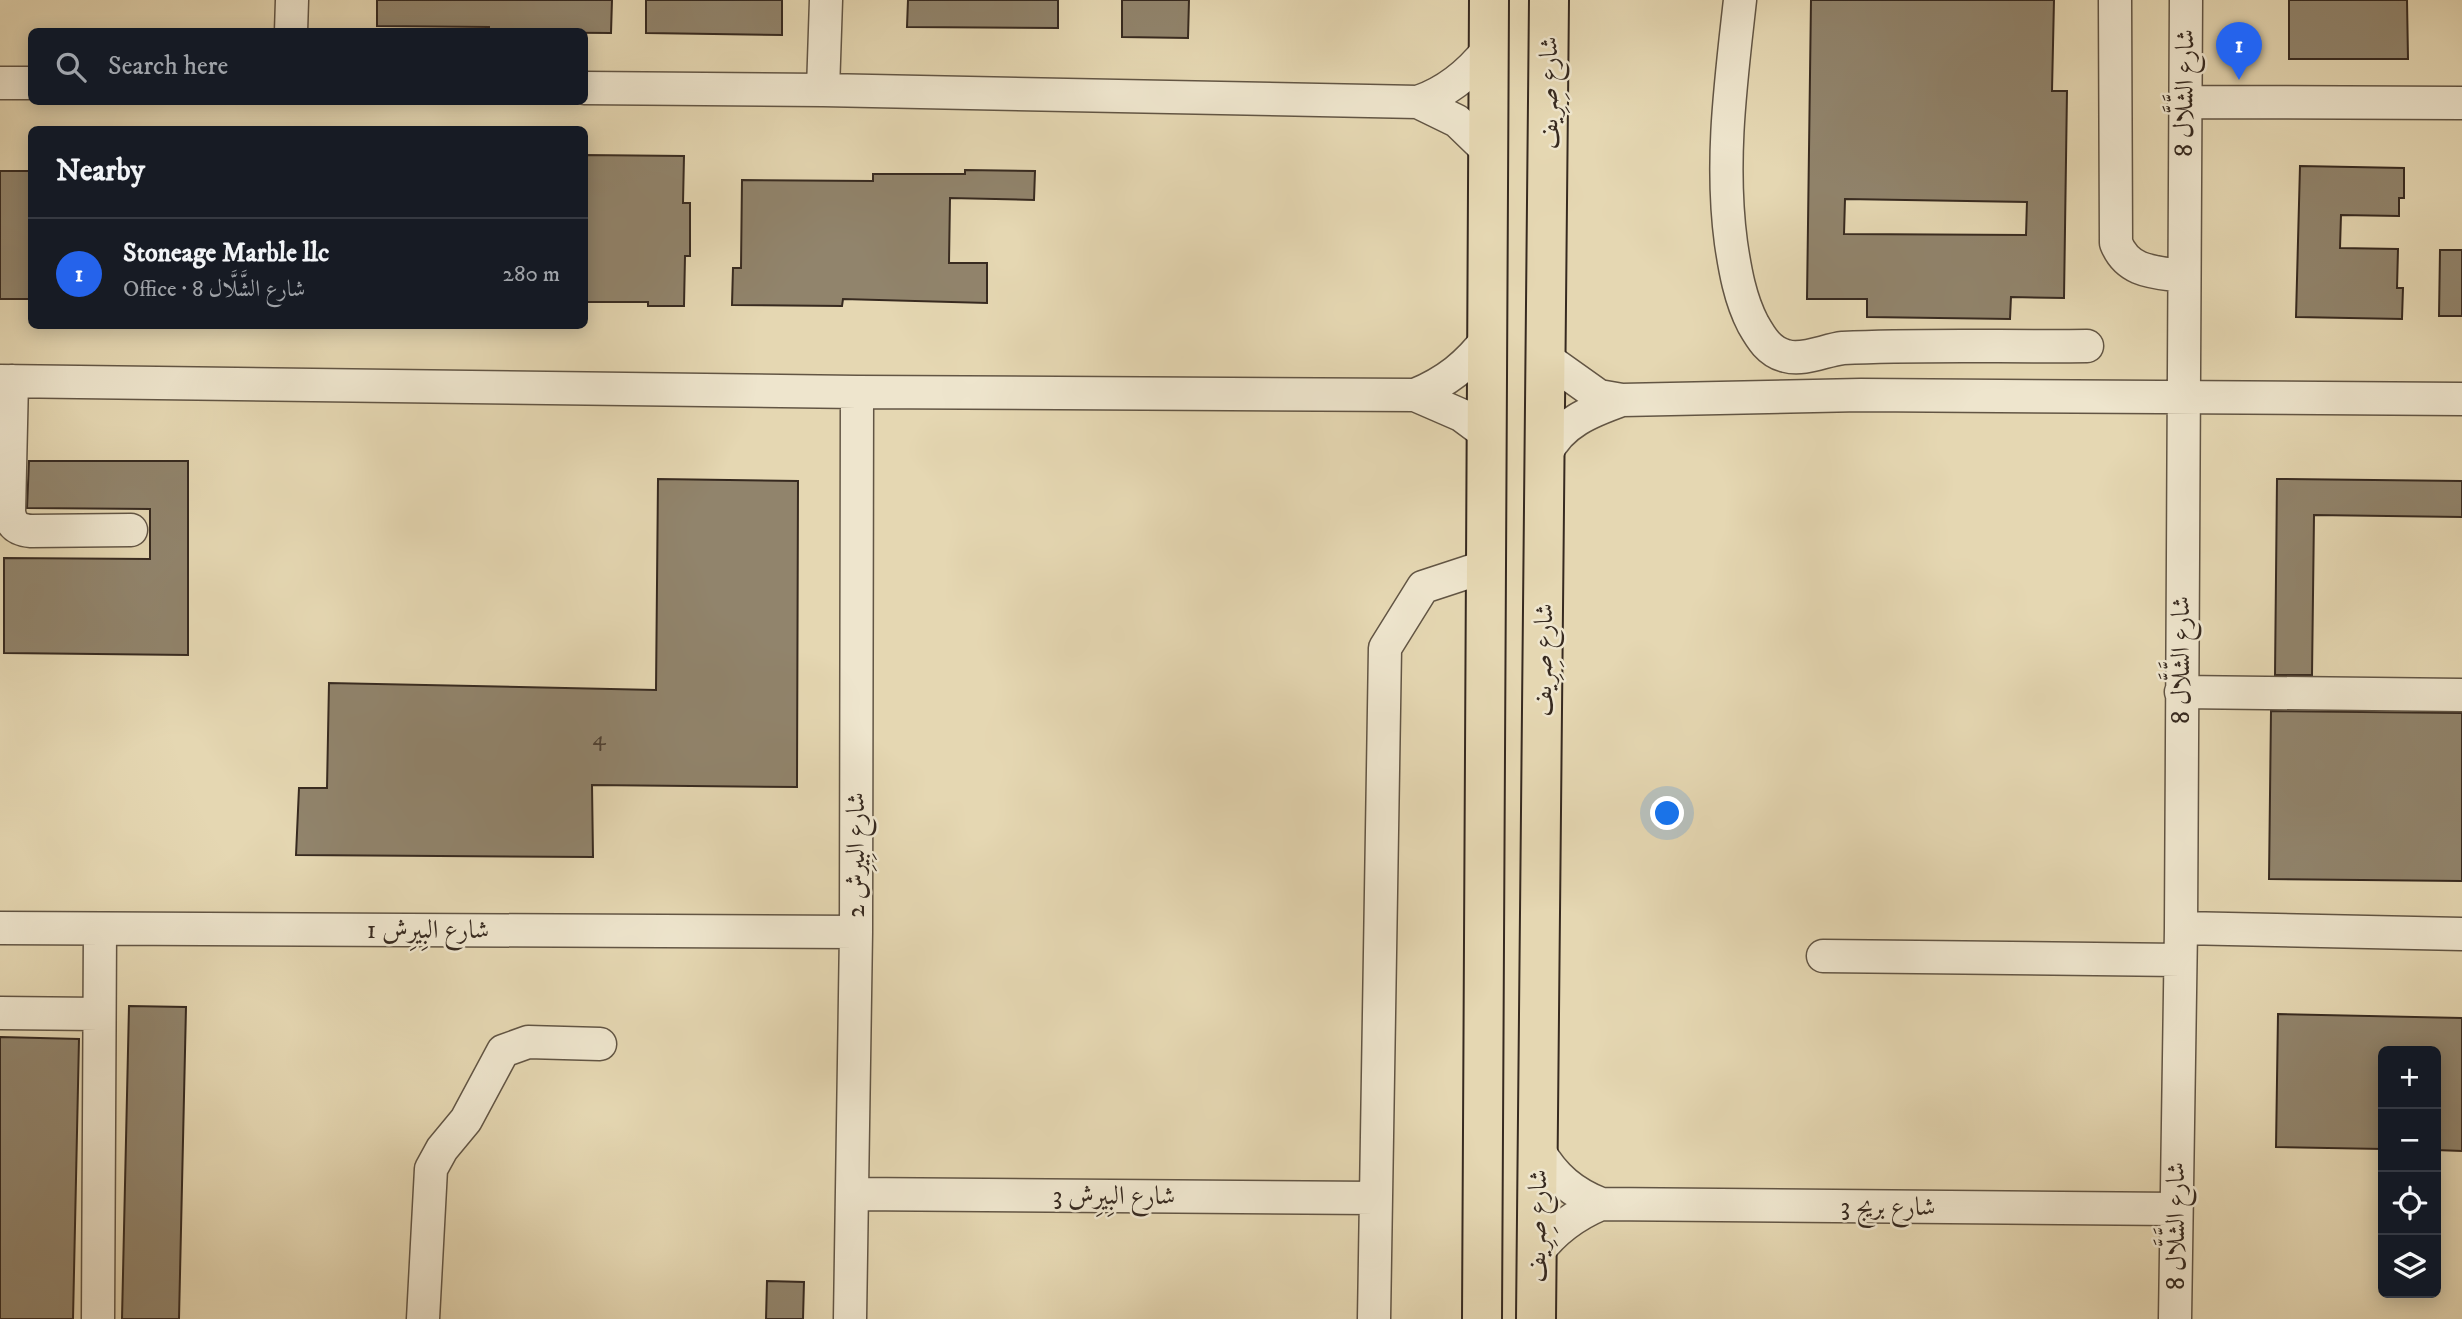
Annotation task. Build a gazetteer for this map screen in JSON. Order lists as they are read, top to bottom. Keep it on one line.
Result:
{"streets":{"main road":["شارع صِرِيف"],"street":["شارع الشَّلَّال 8","شارع البِيرِش 2","شارع البِيرِش 1","شارع البِيرِش 3","شارع بريج 3"]},"crossings":[["شارع صِرِيف","شارع بريج 3"],["شارع الشَّلَّال 8","شارع بريج 3"],["شارع البِيرِش 2","شارع البِيرِش 1"],["شارع البِيرِش 2","شارع البِيرِش 3"]],"house_numbers":["4"],"page":{"pins":"1","search":"Search here","heading":"Nearby","list":[{"mark":"1","name":"Stoneage Marble llc","note":"Office · شارع الشَّلَّال 8","value":"280 m"}],"map_buttons":["+","−"]}}
